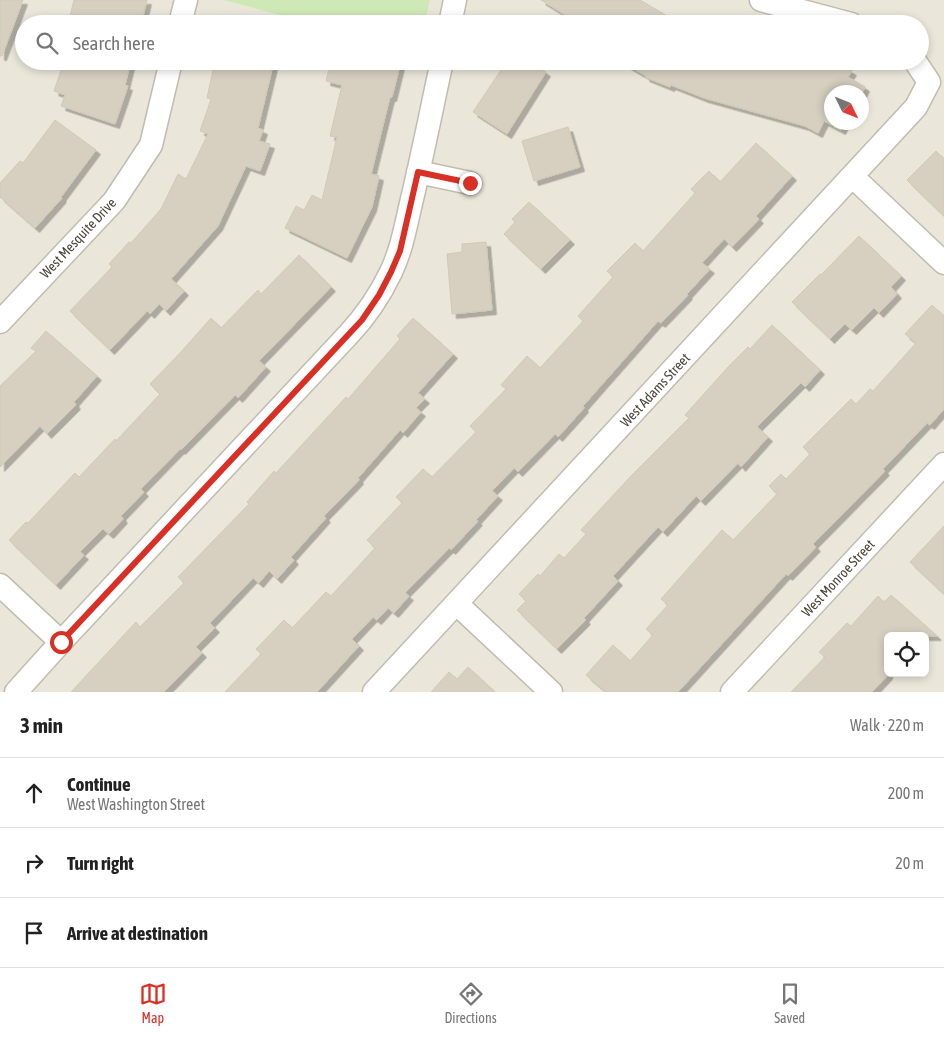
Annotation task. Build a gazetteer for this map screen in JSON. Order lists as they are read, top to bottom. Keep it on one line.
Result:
{"streets":{"street":["West Mesquite Drive","West Adams Street","West Monroe Street"]},"north":"bottom right","page":{"search":"Search here","heading":["3 min","Walk · 220 m"],"list":[["Continue","West Washington Street","200 m"],["Turn right","20 m"],"Arrive at destination"],"nav":["Map","Directions","Saved"]}}
